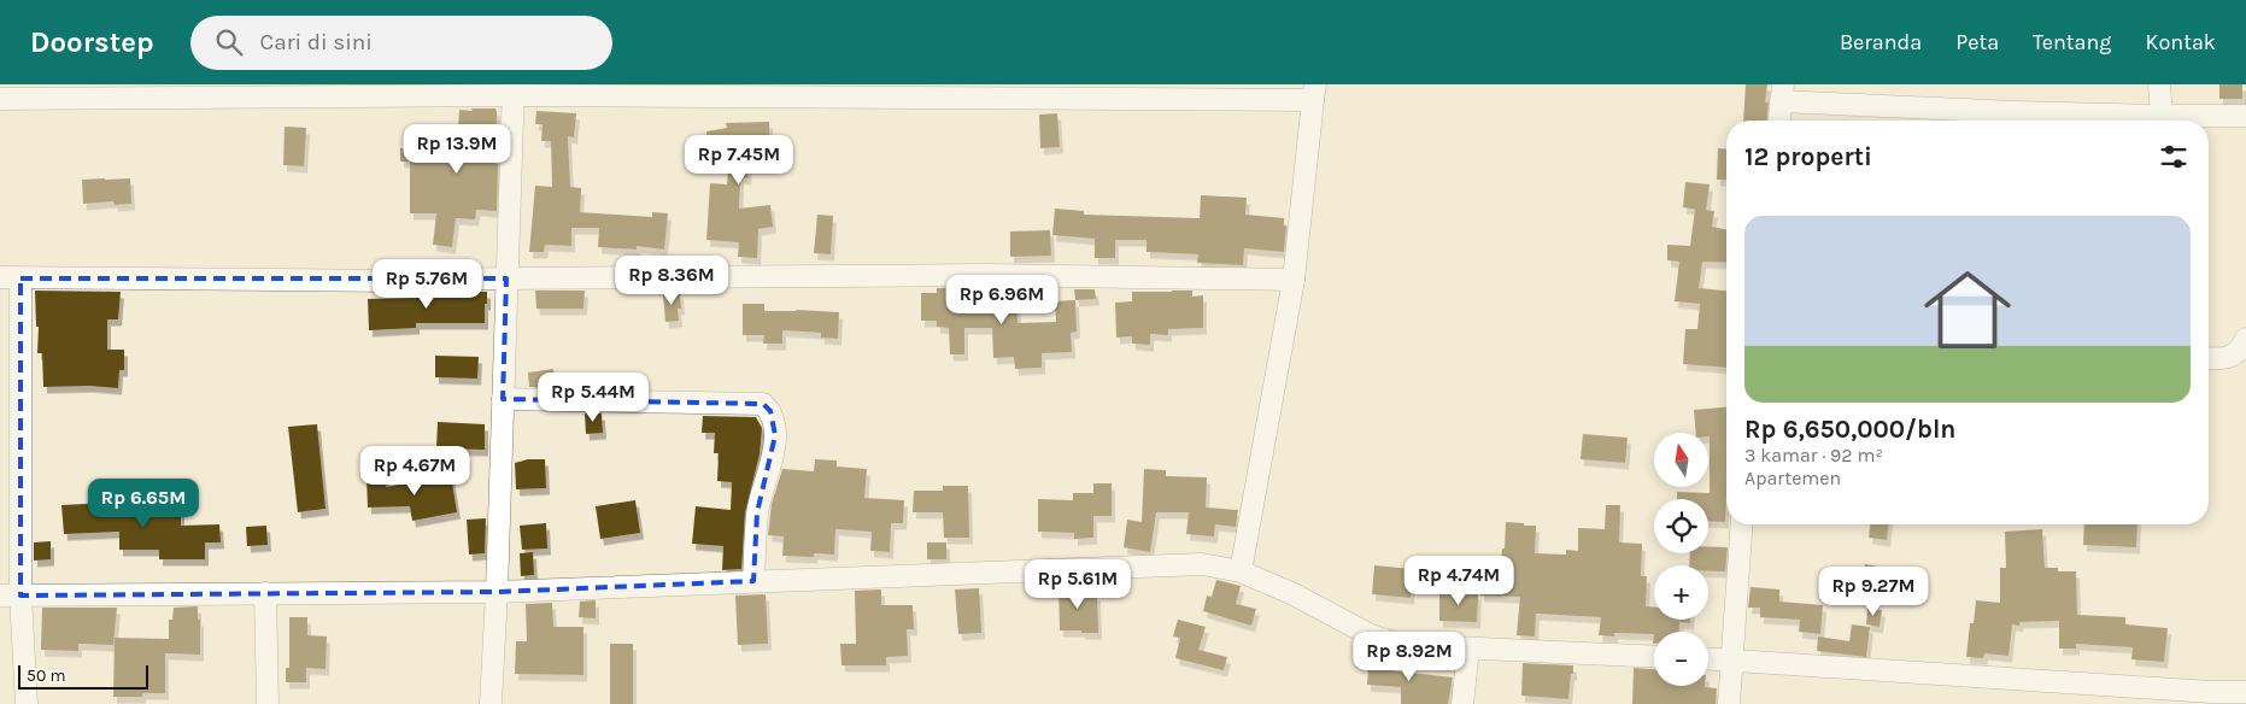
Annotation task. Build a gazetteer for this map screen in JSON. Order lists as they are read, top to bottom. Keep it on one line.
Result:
{"scale_bar":"50 m","north":"top","page":{"header":"Doorstep","search":"Cari di sini","nav":["Beranda","Peta","Tentang","Kontak"],"heading":"12 properti","price":["Rp 13.9M","Rp 7.45M","Rp 8.36M","Rp 5.76M","Rp 6.96M","Rp 5.44M","Rp 4.67M","Rp 6.65M","Rp 4.74M","Rp 5.61M","Rp 9.27M","Rp 8.92M"],"list":[{"name":"Rp 6,650,000/bln","note":"3 kamar · 92 m² · Apartemen"}],"map_buttons":["+","−"],"scale":"50 m"}}
